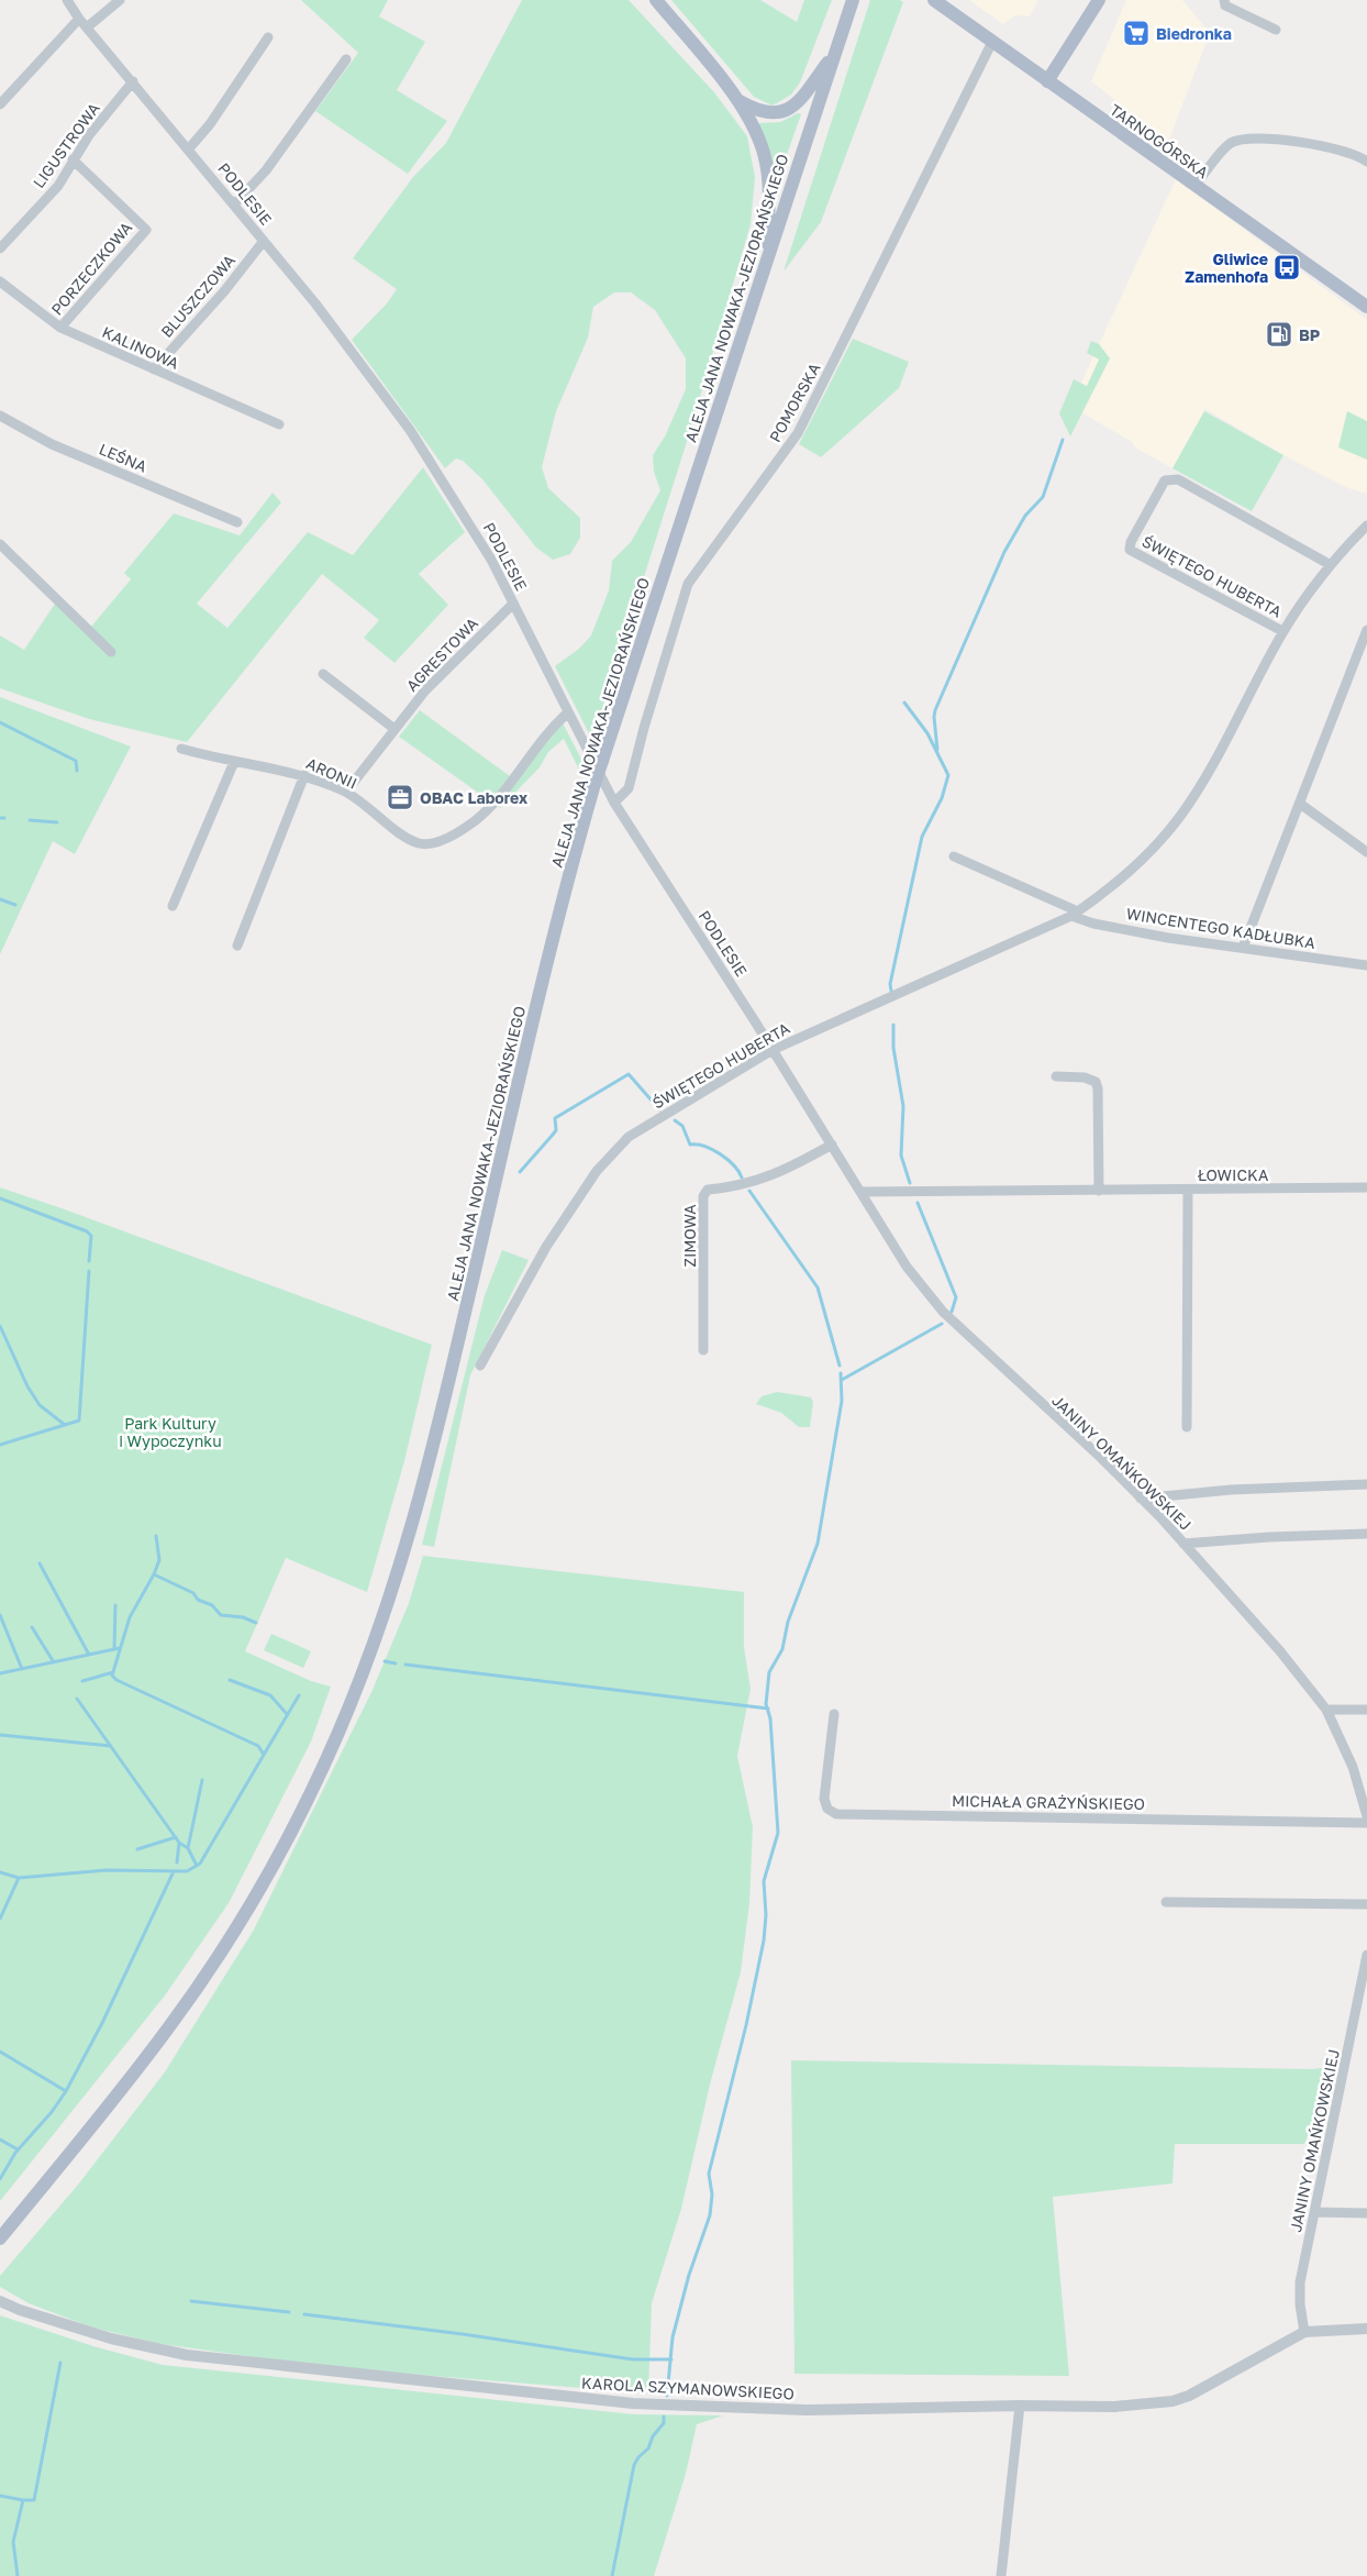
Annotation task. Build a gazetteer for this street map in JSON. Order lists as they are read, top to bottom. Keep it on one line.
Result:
{"streets":{"main road":["TARNOGÓRSKA","ALEJA JANA NOWAKA-JEZIORAŃSKIEGO"],"street":["LIGUSTROWA","PODLESIE","PORZECZKOWA","BLUSZCZOWA","KALINOWA","POMORSKA","LEŚNA","ŚWIĘTEGO HUBERTA","AGRESTOWA","ARONII","WINCENTEGO KADŁUBKA","ŁOWICKA","ZIMOWA","JANINY OMAŃKOWSKIEJ","MICHAŁA GRAŻYŃSKIEGO","KAROLA SZYMANOWSKIEGO"]},"crossings":[["TARNOGÓRSKA","POMORSKA"],["LIGUSTROWA","PODLESIE"],["LIGUSTROWA","PORZECZKOWA"],["PODLESIE","BLUSZCZOWA"],["PODLESIE","POMORSKA"],["PODLESIE","ŚWIĘTEGO HUBERTA"],["PODLESIE","AGRESTOWA"],["PODLESIE","ARONII"],["PODLESIE","ZIMOWA"],["PODLESIE","JANINY OMAŃKOWSKIEJ"],["PORZECZKOWA","KALINOWA"],["BLUSZCZOWA","KALINOWA"],["ŚWIĘTEGO HUBERTA","WINCENTEGO KADŁUBKA"],["AGRESTOWA","ARONII"],["ŁOWICKA","JANINY OMAŃKOWSKIEJ"],["ZIMOWA","JANINY OMAŃKOWSKIEJ"],["JANINY OMAŃKOWSKIEJ","KAROLA SZYMANOWSKIEGO"]],"parks":["Park Kultury i Wypoczynku"],"places":{"supermarket":["Biedronka"],"bus stop":["Gliwice Zamenhofa"],"fuel station":["BP"],"office":["OBAC Laborex"]}}
